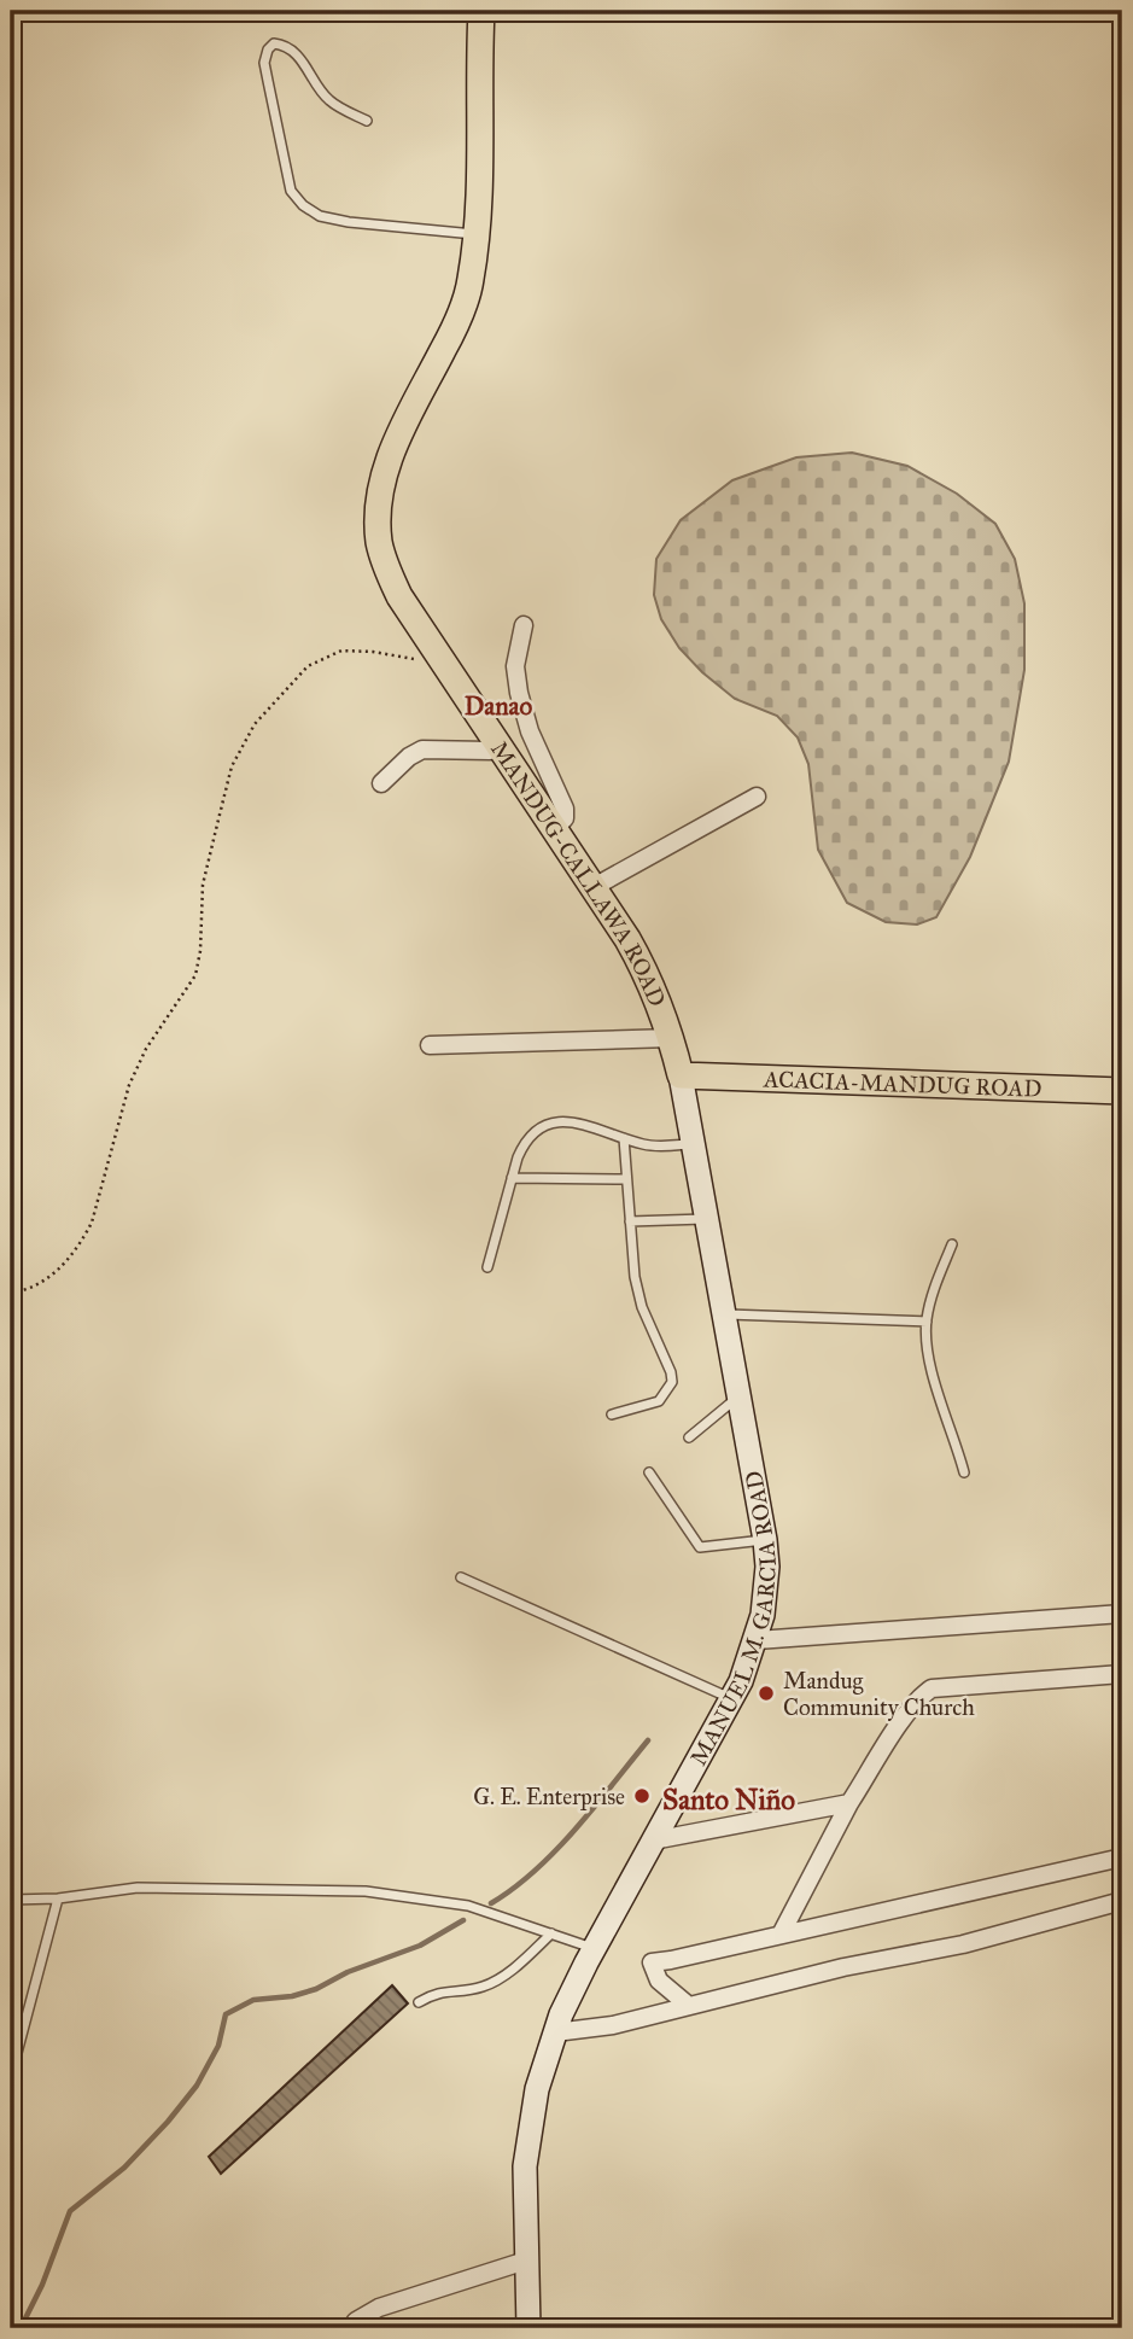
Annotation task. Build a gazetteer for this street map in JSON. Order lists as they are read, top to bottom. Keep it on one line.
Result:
{"streets":{"main road":["MANDUG-CALLAWA ROAD","ACACIA-MANDUG ROAD","MANUEL M. GARCIA ROAD"]},"crossings":[["MANDUG-CALLAWA ROAD","ACACIA-MANDUG ROAD"],["MANDUG-CALLAWA ROAD","MANUEL M. GARCIA ROAD"],["ACACIA-MANDUG ROAD","MANUEL M. GARCIA ROAD"]],"districts":["Danao","Santo Niño"],"places":["Mandug Community Church","G. E. Enterprise"]}
